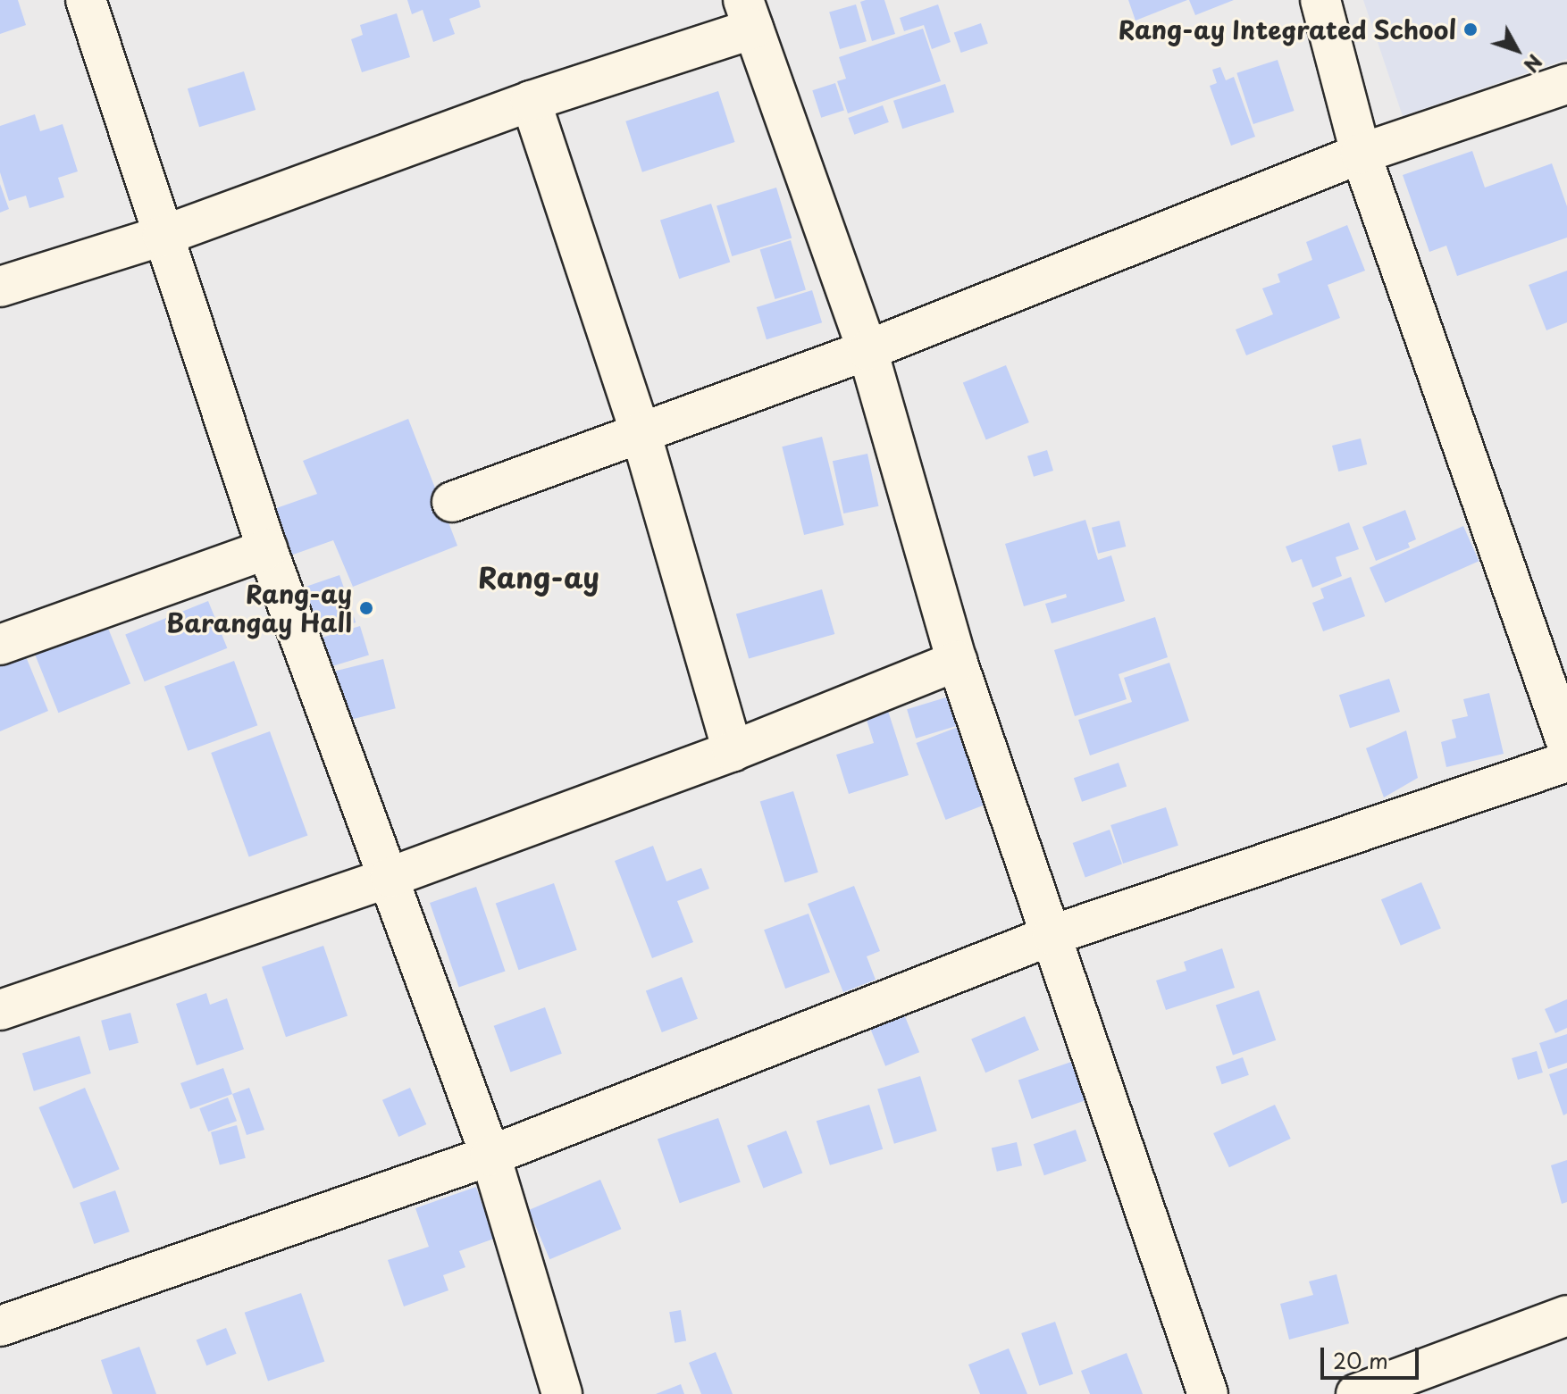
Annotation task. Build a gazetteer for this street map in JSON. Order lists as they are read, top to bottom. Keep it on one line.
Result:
{"districts":["Rang-ay"],"places":["Rang-ay Integrated School","Rang-ay Barangay Hall"],"scale_bar":"20 m","north":"bottom right"}
